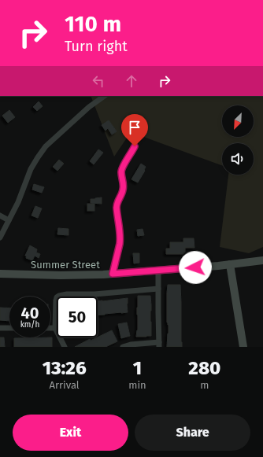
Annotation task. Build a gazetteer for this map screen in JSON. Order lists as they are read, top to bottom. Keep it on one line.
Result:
{"streets":{"main road":["Summer Street"]},"north":"bottom left","page":{"turn":["110 m","Turn right"],"speed":"40 km/h","limit":"50","eta":["13:26","Arrival","1","min","280","m"],"buttons":["Exit","Share"]}}
